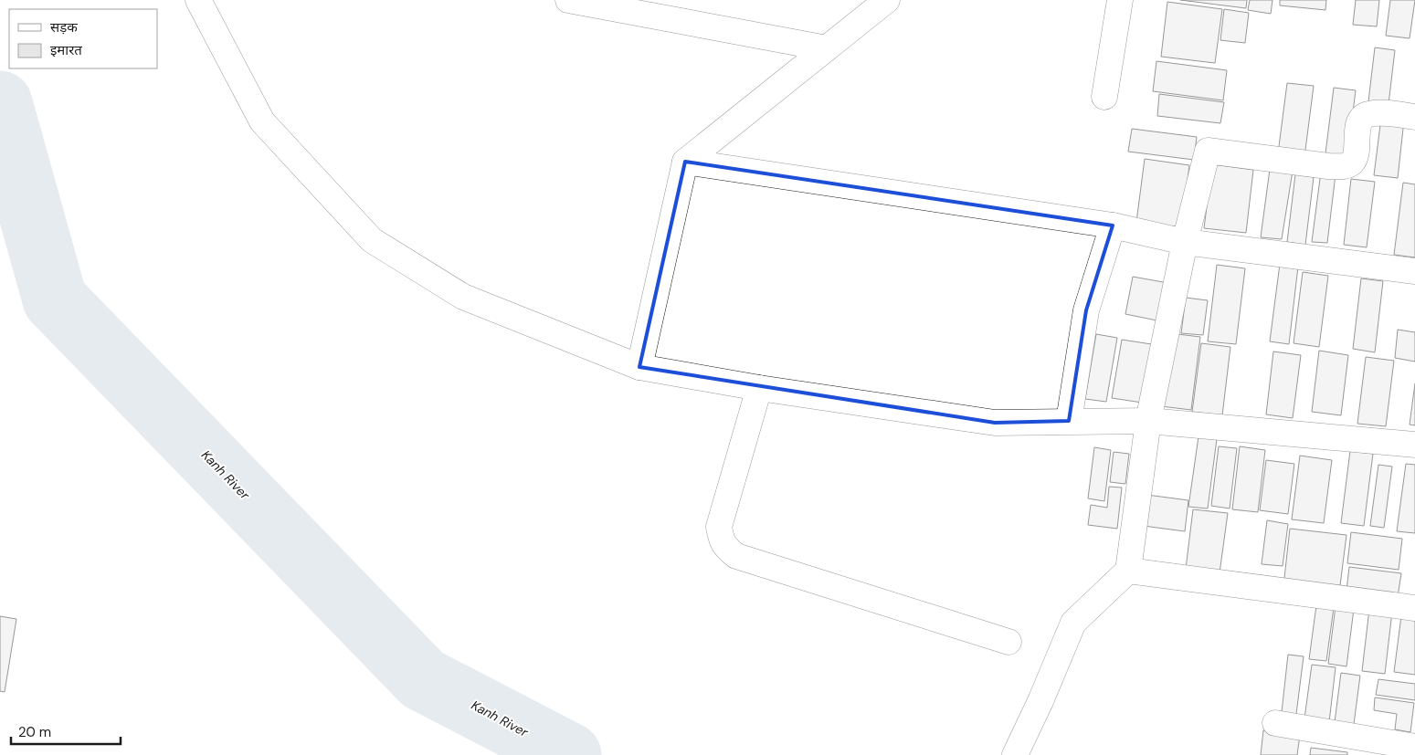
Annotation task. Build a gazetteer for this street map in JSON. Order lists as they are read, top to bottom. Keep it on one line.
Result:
{"water":["Kanh River"],"legend":["सड़क","इमारत"],"scale_bar":"20 m"}
